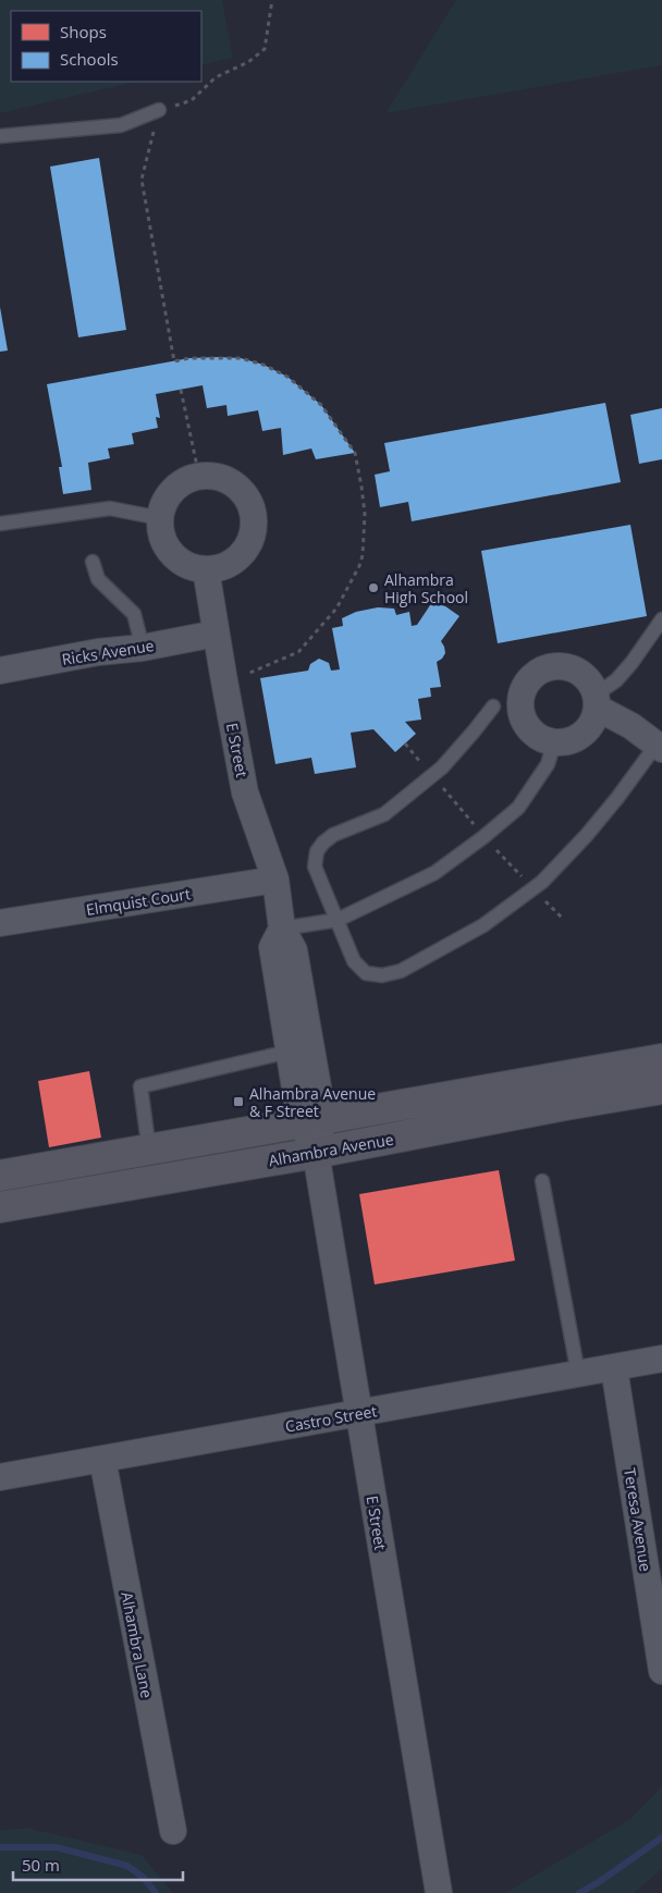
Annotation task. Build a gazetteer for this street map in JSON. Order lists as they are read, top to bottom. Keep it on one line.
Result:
{"streets":{"main road":["Alhambra Avenue"],"street":["Ricks Avenue","E Street","Elmquist Court","Castro Street","Teresa Avenue","Alhambra Lane"]},"crossings":[["Ricks Avenue","E Street"],["E Street","Elmquist Court"],["E Street","Alhambra Avenue"],["E Street","Castro Street"],["Castro Street","Teresa Avenue"],["Castro Street","Alhambra Lane"]],"places":{"other":["Alhambra High School"],"transit":["Alhambra Avenue & F Street"]},"legend":["Shops","Schools"],"scale_bar":"50 m"}
